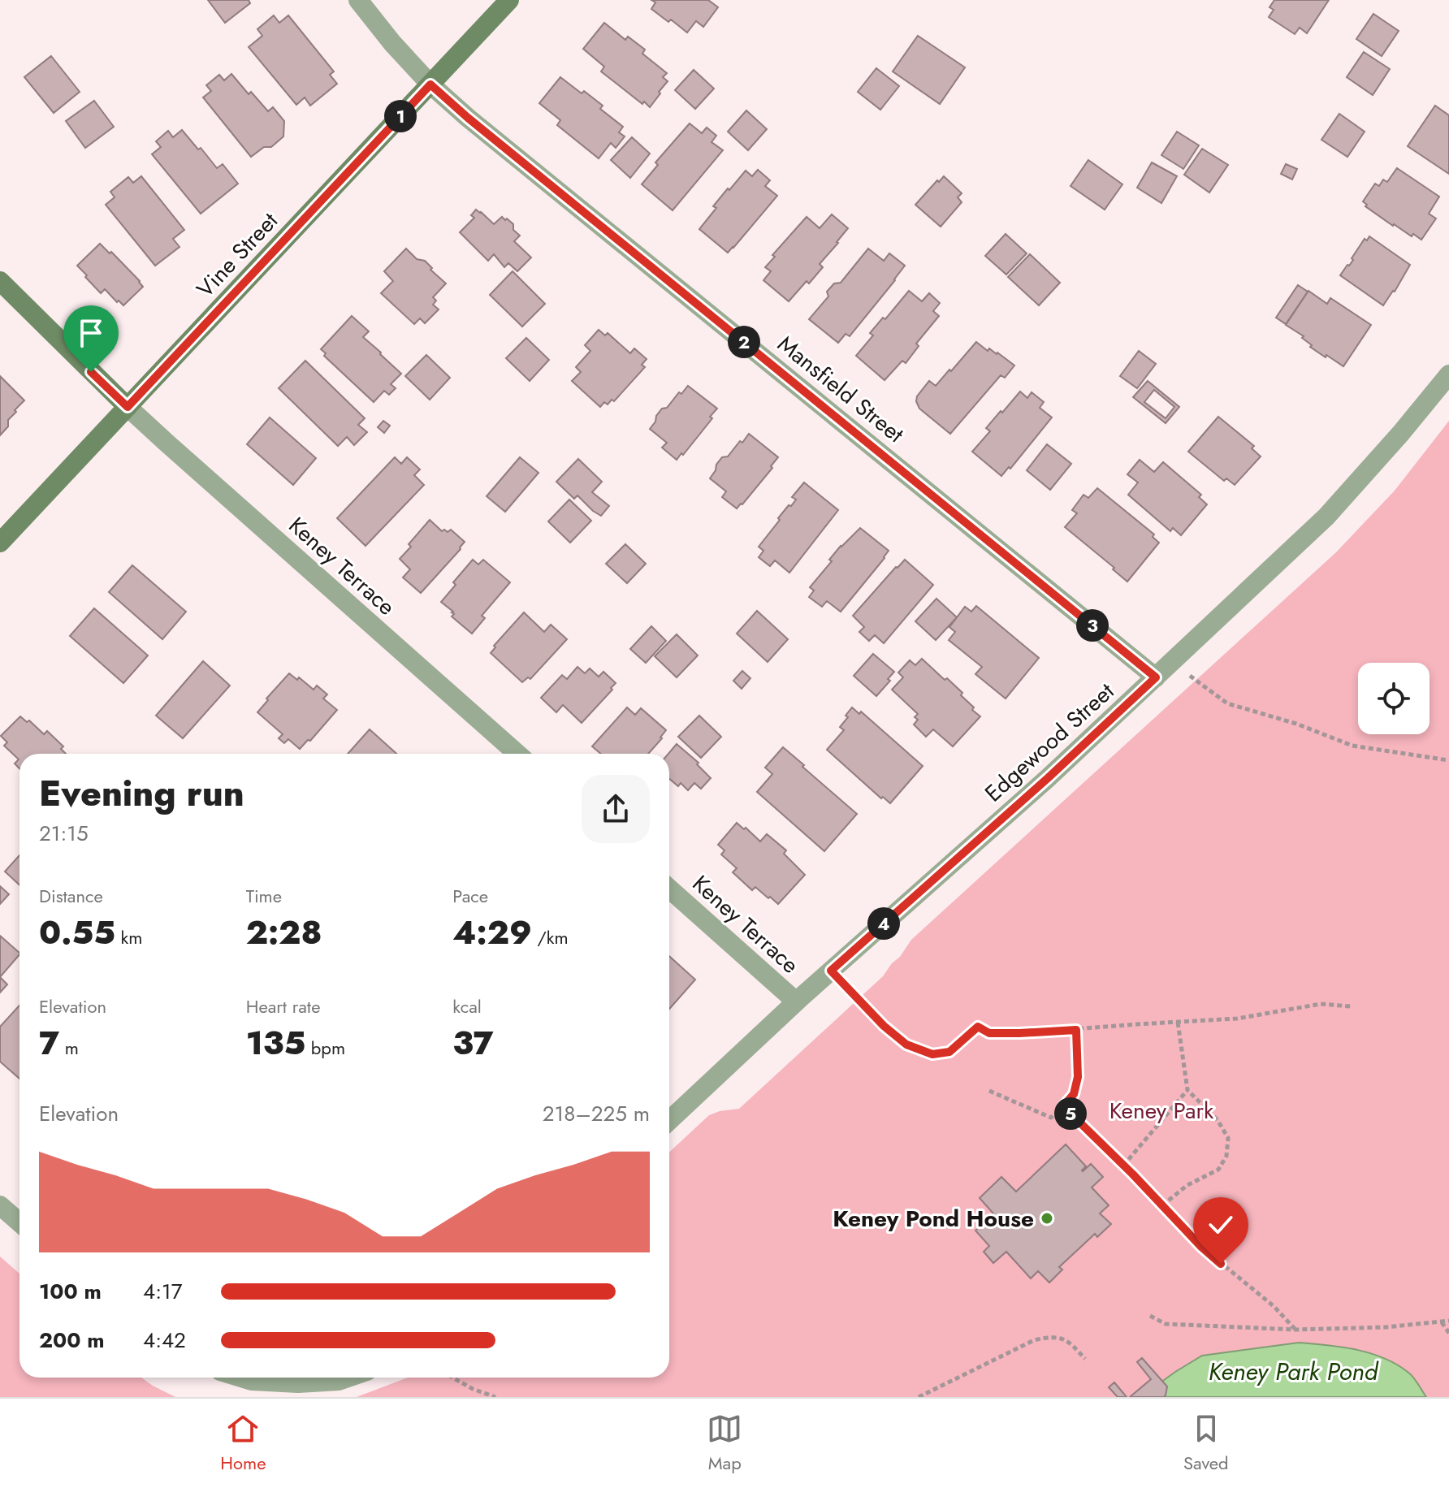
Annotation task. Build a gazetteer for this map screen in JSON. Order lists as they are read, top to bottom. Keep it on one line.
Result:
{"streets":{"street":["Vine Street","Mansfield Street","Keney Terrace","Edgewood Street"]},"crossings":[["Vine Street","Mansfield Street"],["Vine Street","Keney Terrace"],["Mansfield Street","Edgewood Street"],["Keney Terrace","Edgewood Street"]],"water":["Keney Park Pond"],"parks":["Keney Park"],"places":["Keney Pond House"],"page":{"pins":["1","2","3","4","5"],"heading":["Evening run","21:15"],"stats":[["Distance","0.55 km"],["Time","2:28"],["Pace","4:29 /km"],["Elevation","7 m"],["Heart rate","135 bpm"],["kcal","37"]],"chart":["Elevation","218–225 m"],"list":[{"name":"100 m","note":"4:17"},{"name":"200 m","note":"4:42"}],"tabs":["Home","Map","Saved"]}}
